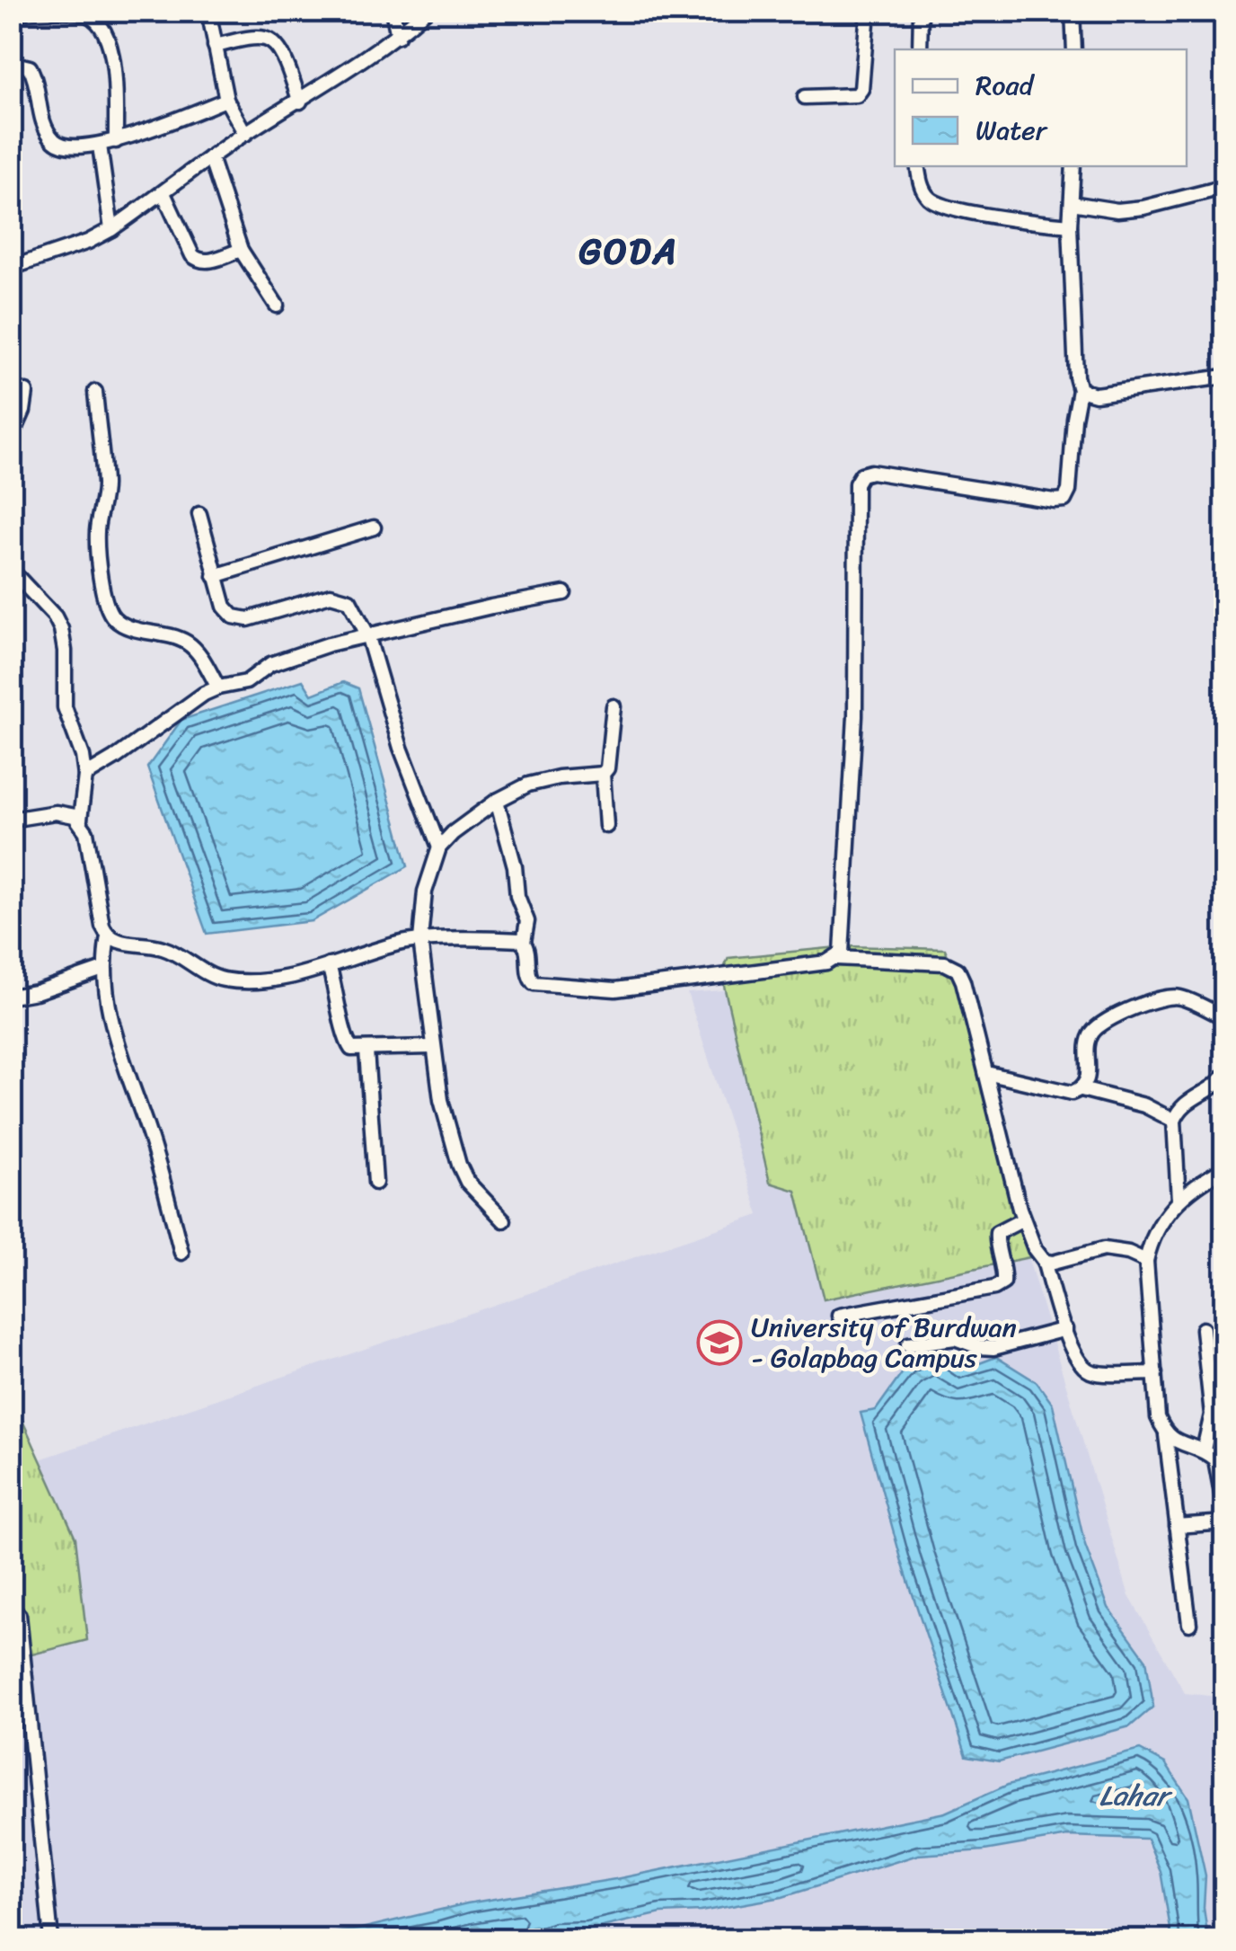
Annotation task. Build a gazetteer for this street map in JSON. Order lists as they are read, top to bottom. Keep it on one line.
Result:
{"districts":["GODA"],"water":["Lahar"],"places":{"school or university":["University of Burdwan - Golapbag Campus"]},"legend":["Road","Water"]}
